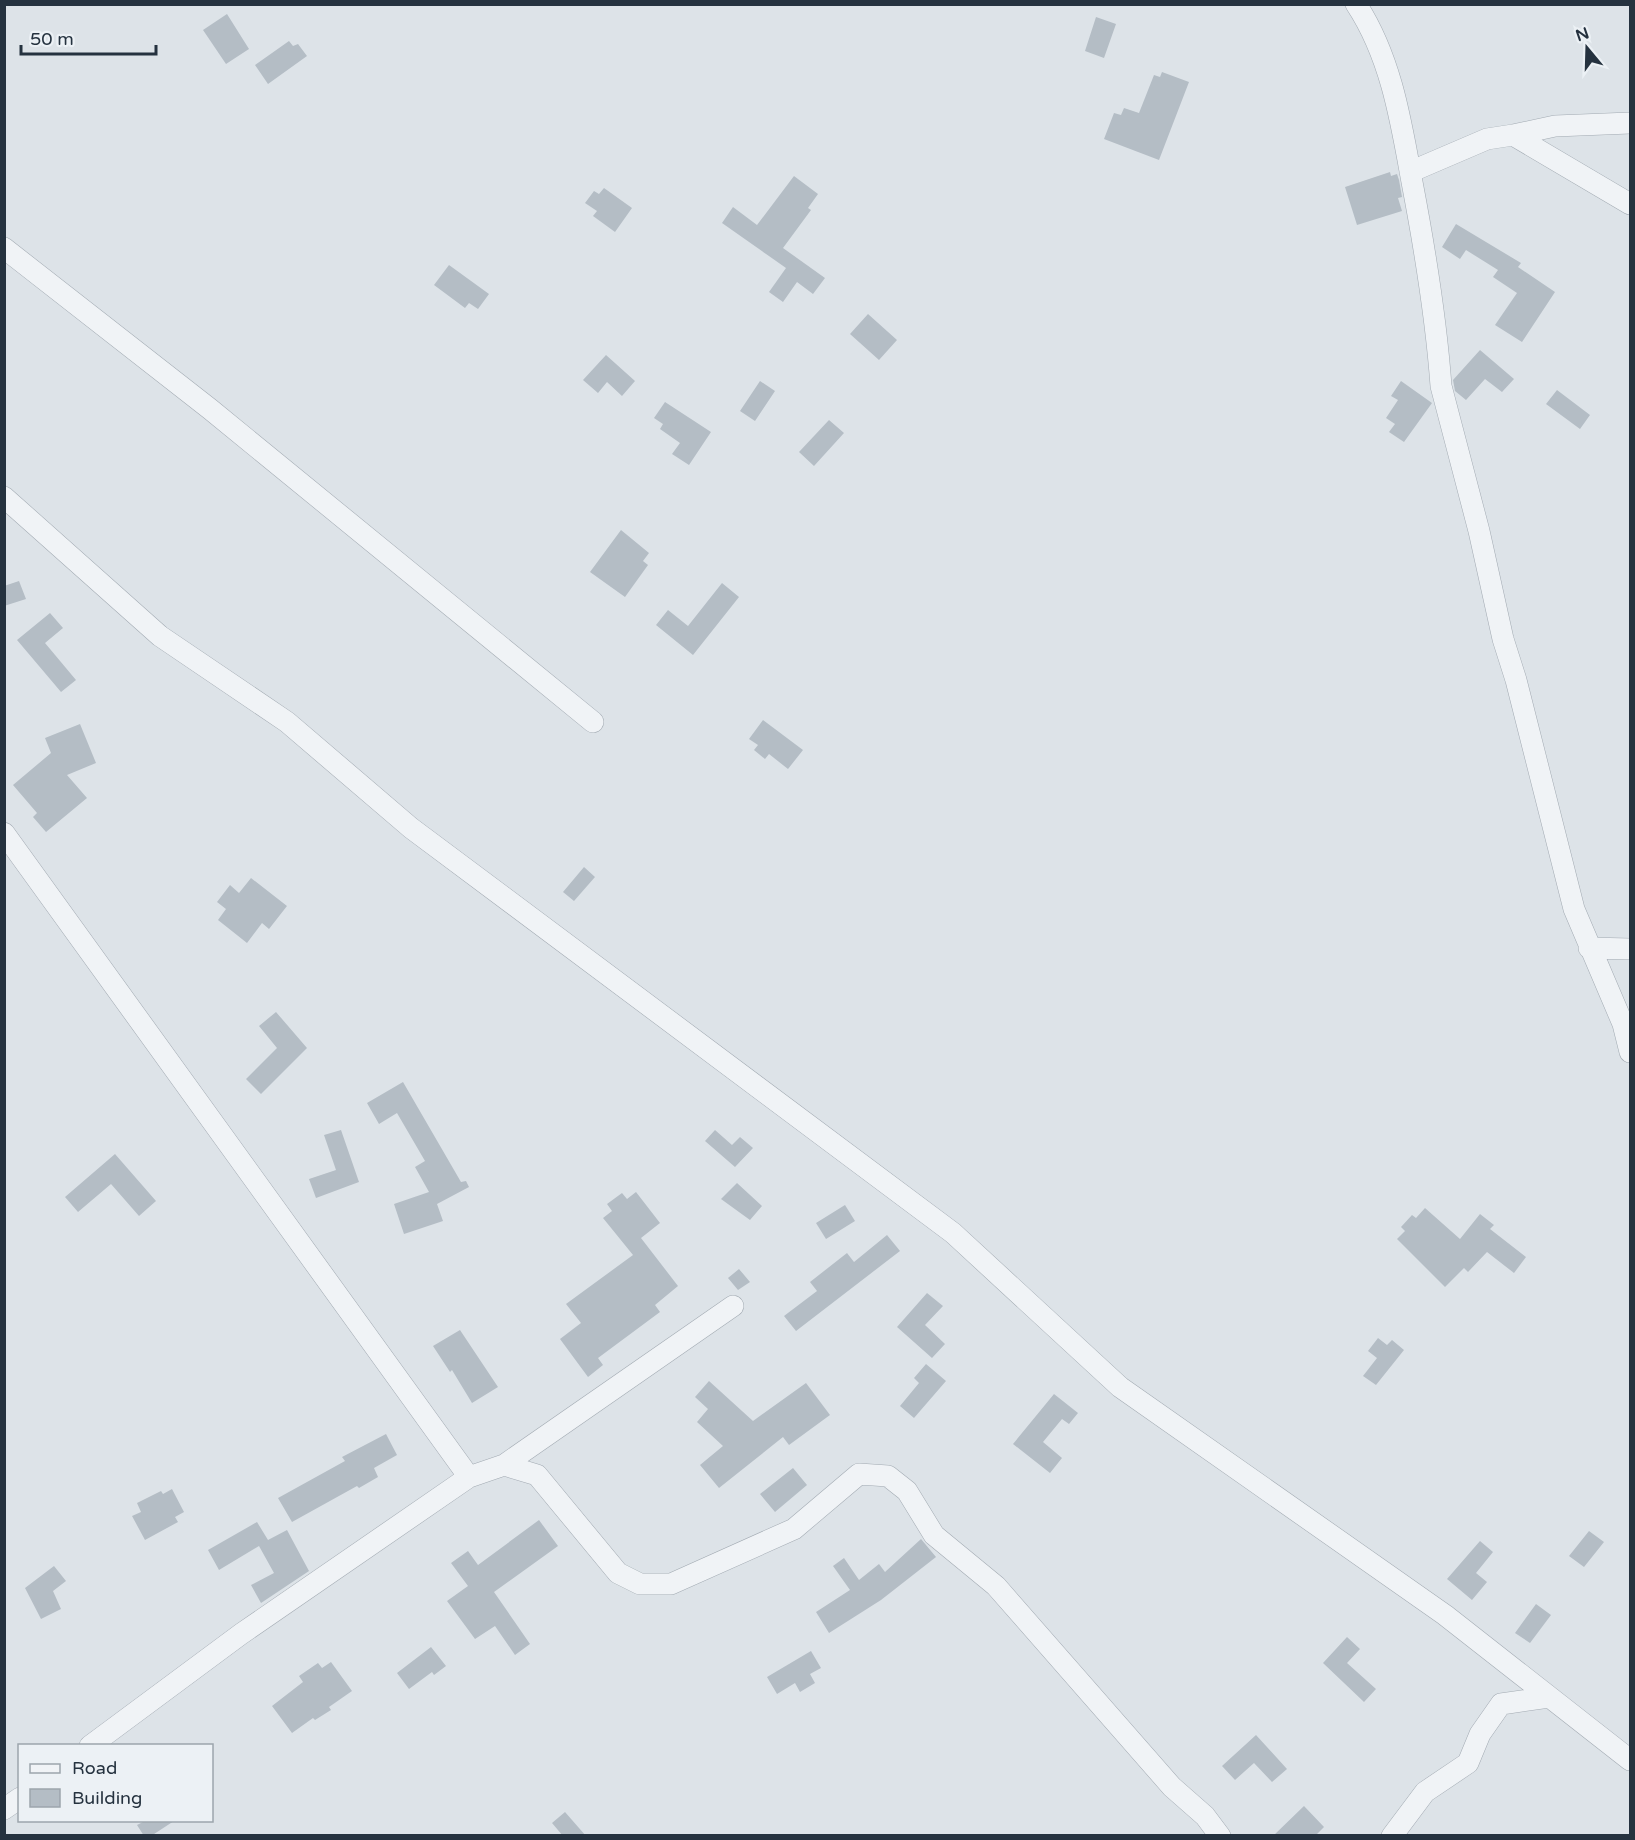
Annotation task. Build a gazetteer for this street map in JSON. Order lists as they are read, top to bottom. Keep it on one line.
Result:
{"legend":["Road","Building"],"scale_bar":"50 m","north":"top"}
